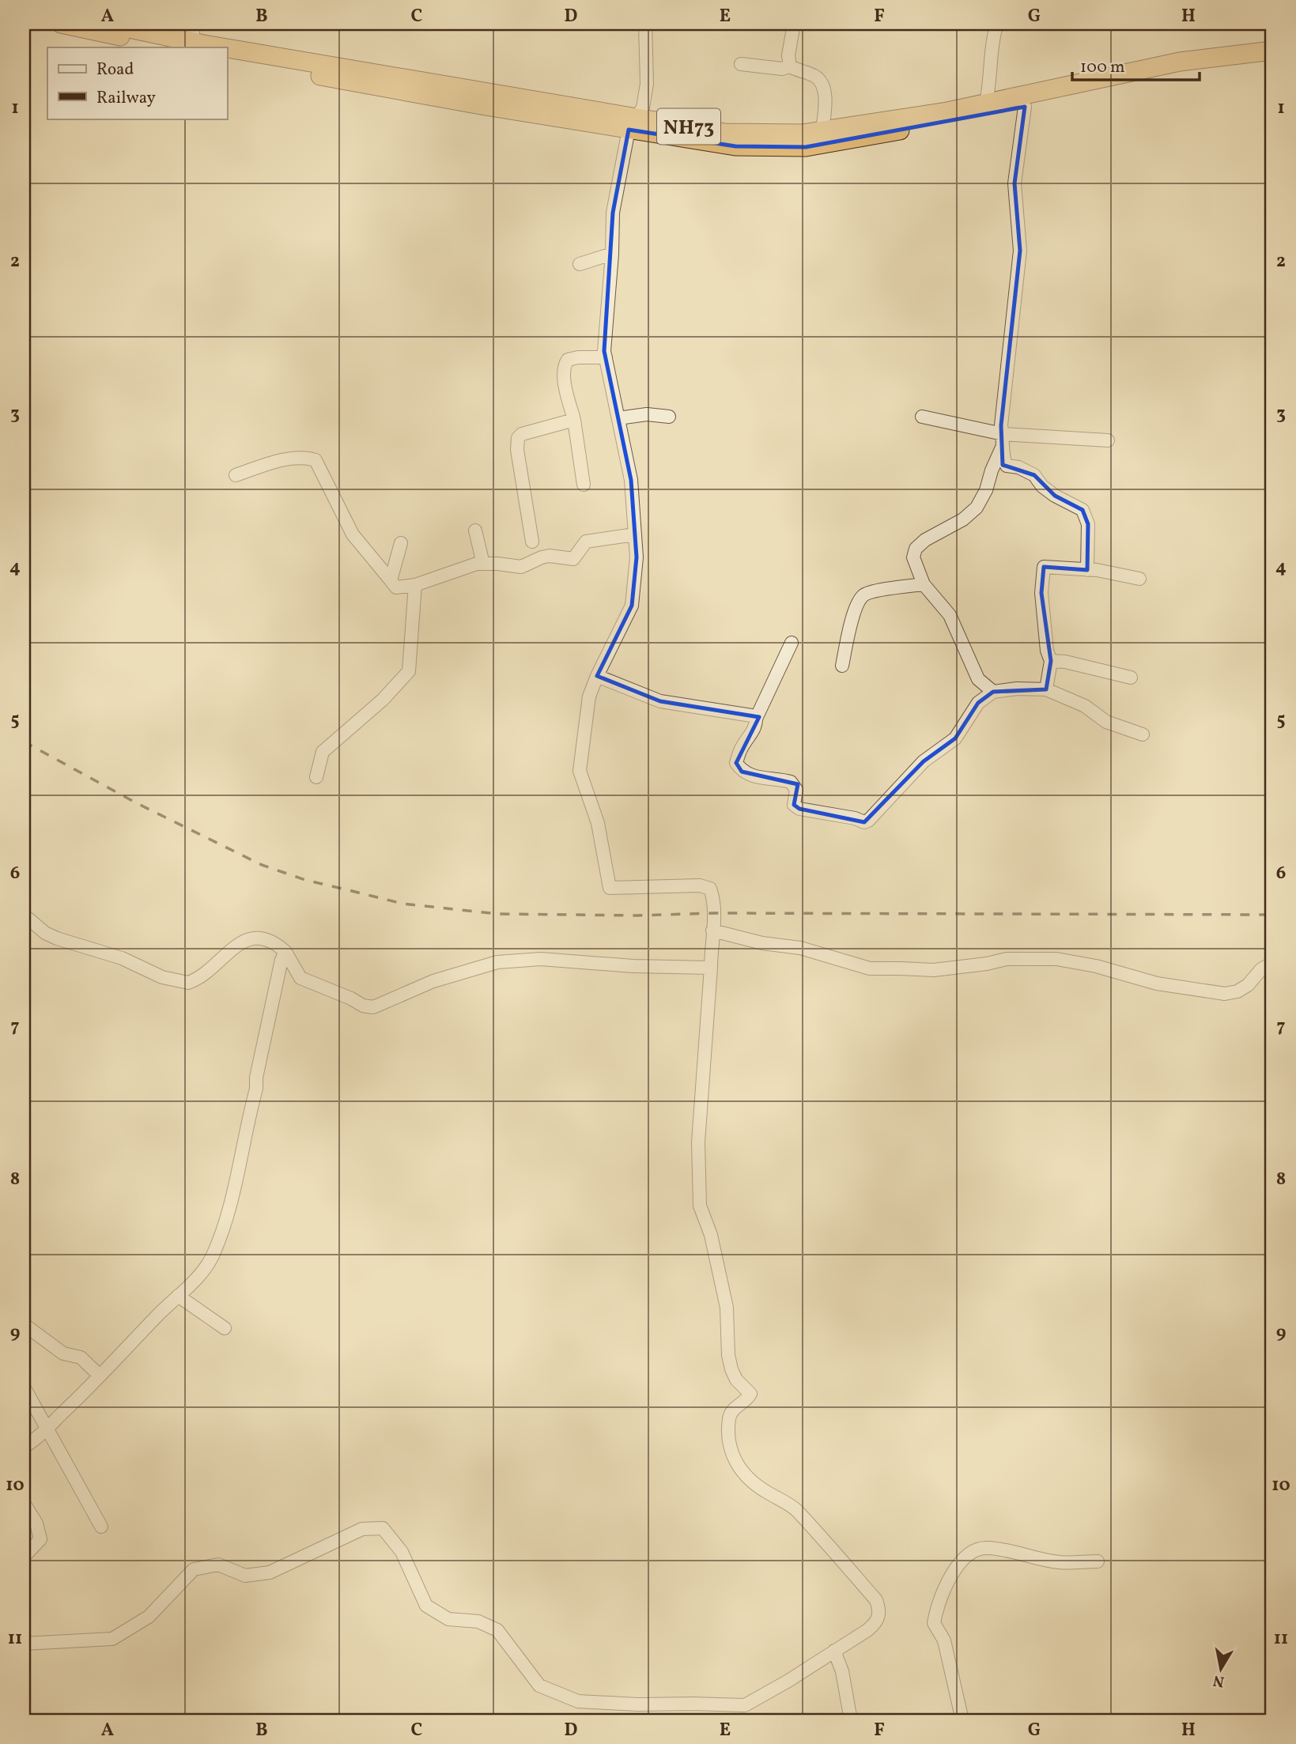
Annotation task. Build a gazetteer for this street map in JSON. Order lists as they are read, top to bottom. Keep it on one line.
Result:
{"streets":{"highway":["NH73"]},"legend":["Road","Railway"],"scale_bar":"100 m","north":"bottom","grid":{"columns":["A","B","C","D","E","F","G","H"],"rows":["1","2","3","4","5","6","7","8","9","10","11"]}}
